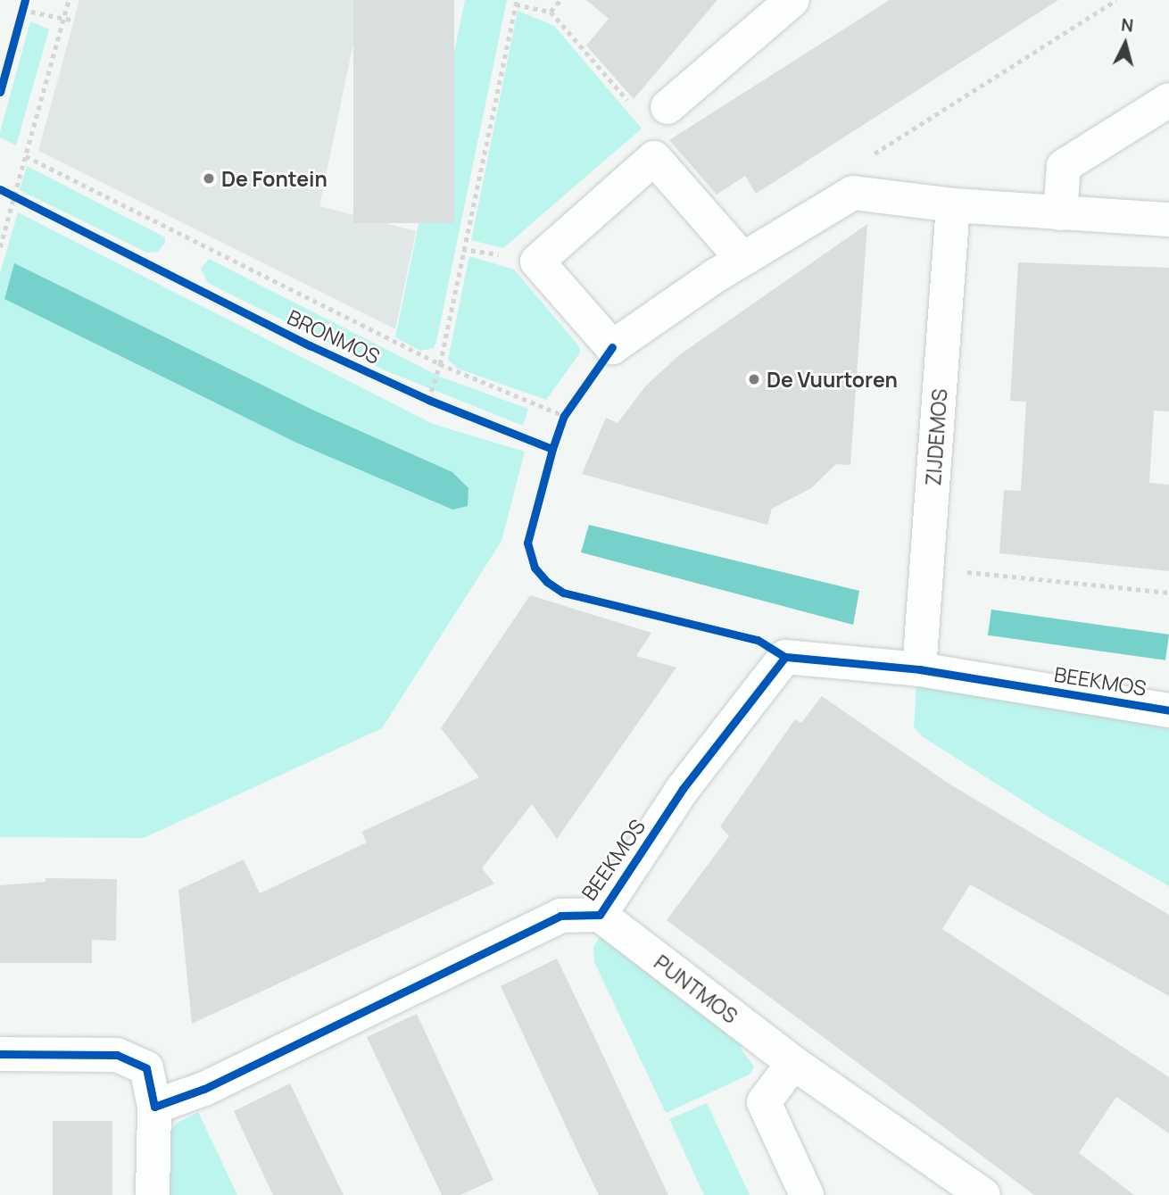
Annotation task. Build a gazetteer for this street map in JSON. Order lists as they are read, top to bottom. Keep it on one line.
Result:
{"streets":{"street":["ZIJDEMOS","BEEKMOS","PUNTMOS"],"cycle path":["BRONMOS"]},"crossings":[["ZIJDEMOS","BEEKMOS"],["BEEKMOS","PUNTMOS"]],"places":["De Fontein","De Vuurtoren"],"north":"top"}
